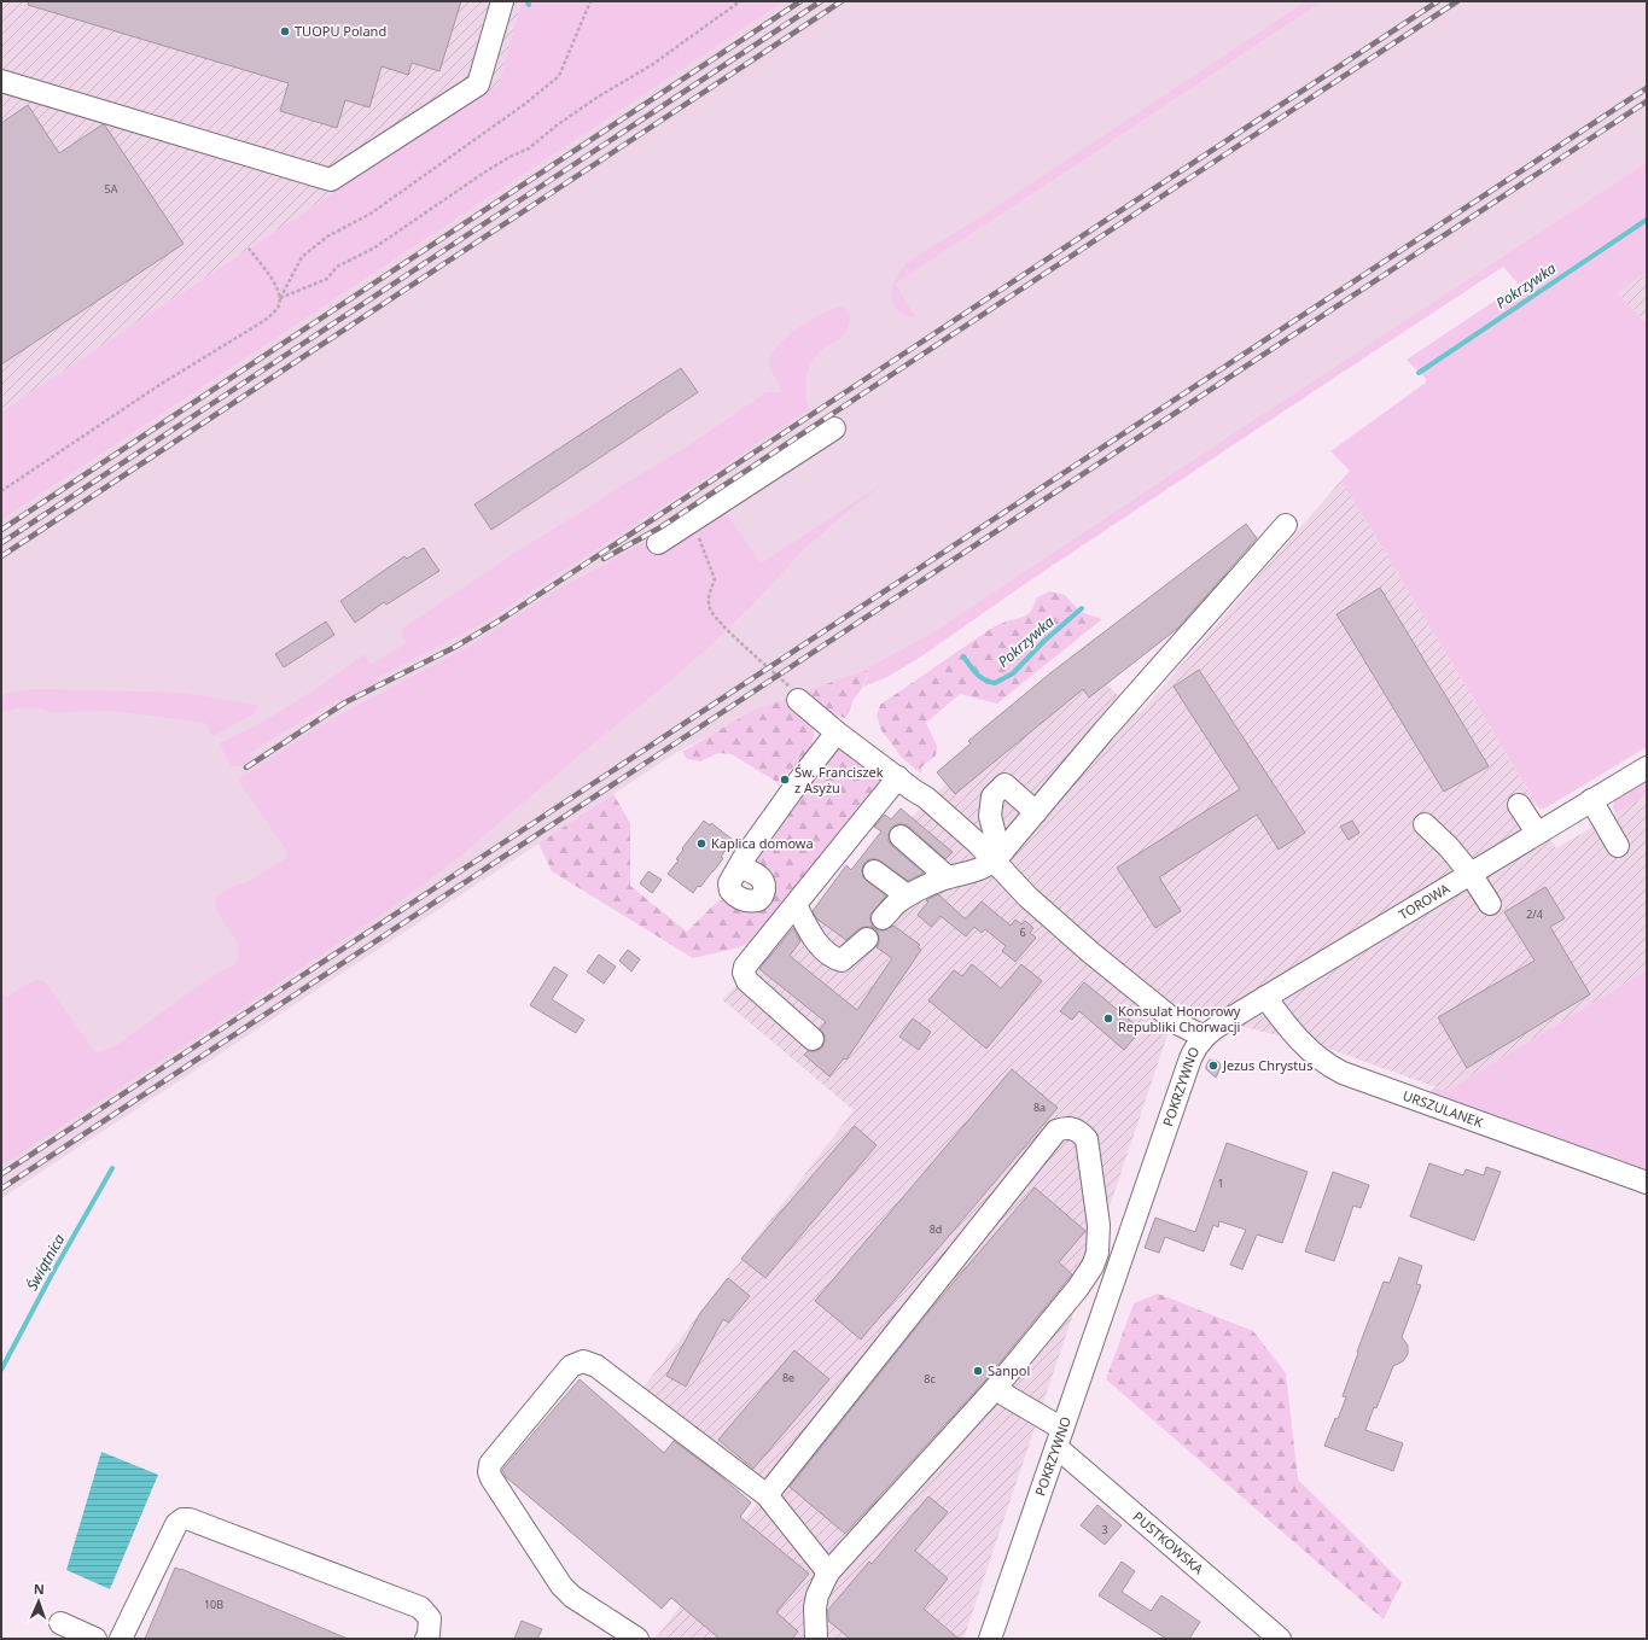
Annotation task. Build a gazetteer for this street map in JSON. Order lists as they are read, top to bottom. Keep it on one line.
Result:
{"streets":{"street":["TOROWA","POKRZYWNO","URSZULANEK","PUSTKOWSKA"]},"crossings":[["TOROWA","POKRZYWNO"],["TOROWA","URSZULANEK"],["POKRZYWNO","PUSTKOWSKA"]],"water":["Pokrzywka","Świątnica"],"places":["TUOPU Poland","Św. Franciszek z Asyżu","Kaplica domowa","Konsulat Honorowy Republiki Chorwacji","Jezus Chrystus","Sanpol"],"house_numbers":["5A","2/4","6","8a","1","8d","8e","8c","3","10B"],"north":"top"}
